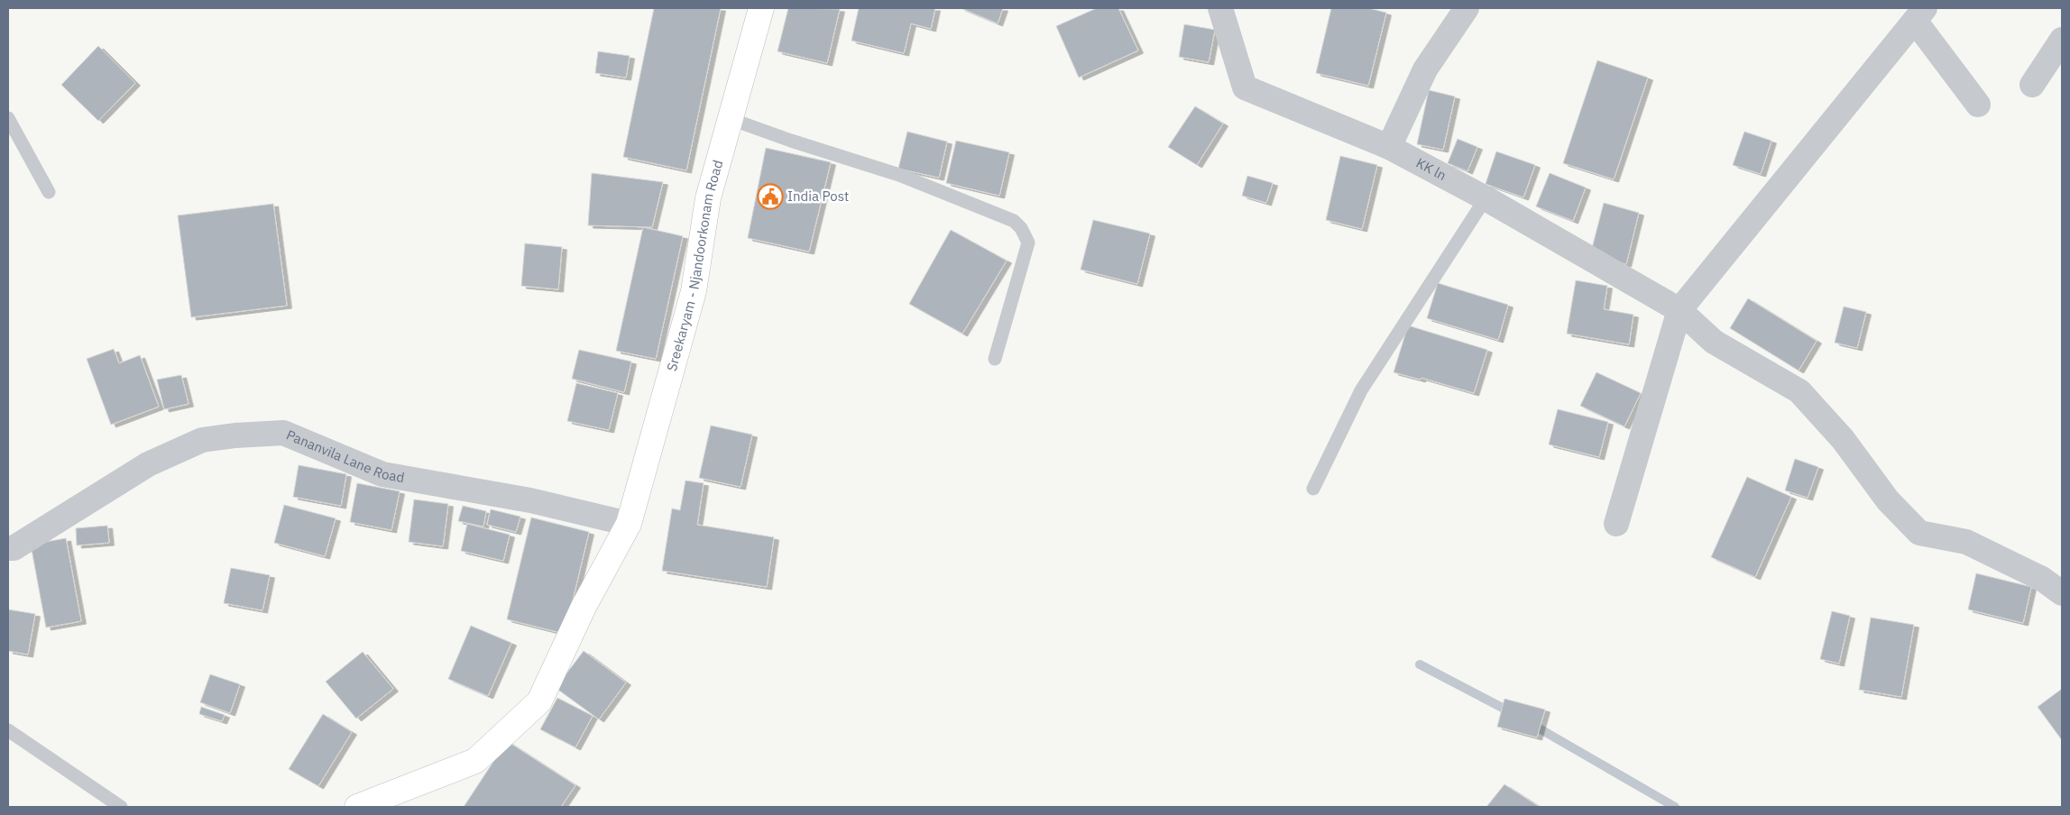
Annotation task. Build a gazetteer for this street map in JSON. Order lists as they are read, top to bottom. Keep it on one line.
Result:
{"streets":{"main road":["Sreekaryam - Njandoorkonam Road"],"street":["KK ln","Pananvila Lane Road"]},"crossings":[["Sreekaryam - Njandoorkonam Road","Pananvila Lane Road"]],"places":{"public building":["India Post"]}}
